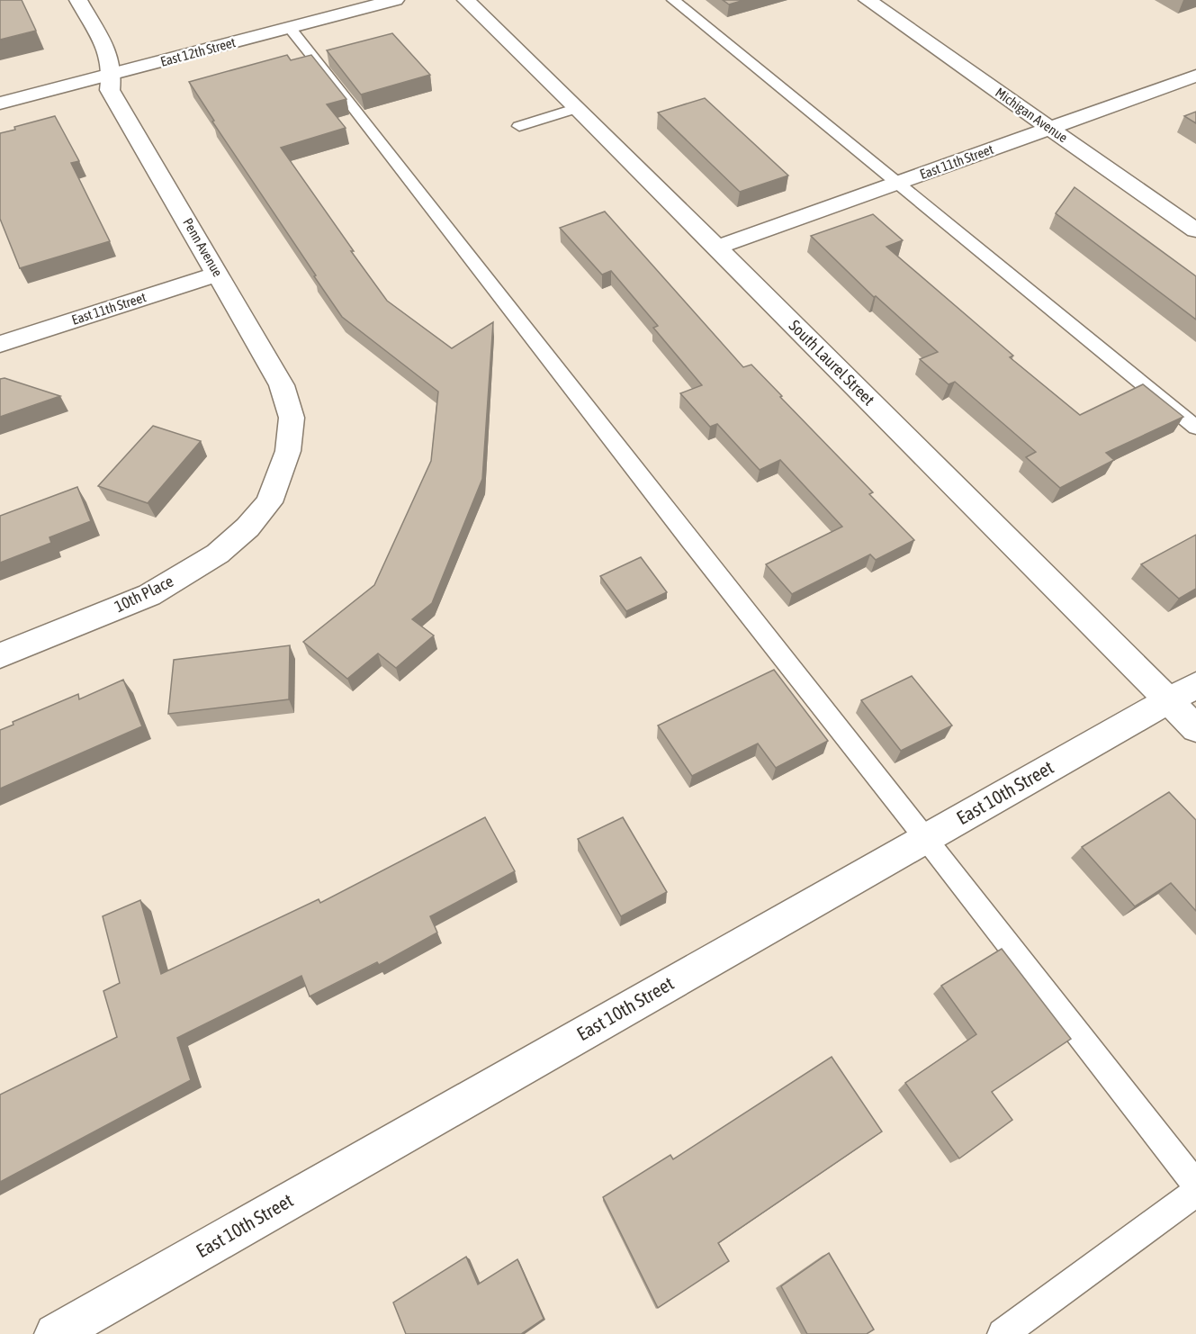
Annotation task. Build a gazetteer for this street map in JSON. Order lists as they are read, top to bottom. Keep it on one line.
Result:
{"streets":{"street":["East 12th Street","Michigan Avenue","East 11th Street","Penn Avenue","South Laurel Street","10th Place","East 10th Street"]},"crossings":[["East 12th Street","Penn Avenue"],["Michigan Avenue","East 11th Street"],["East 11th Street","Penn Avenue"],["East 11th Street","South Laurel Street"],["Penn Avenue","10th Place"],["South Laurel Street","East 10th Street"]]}
